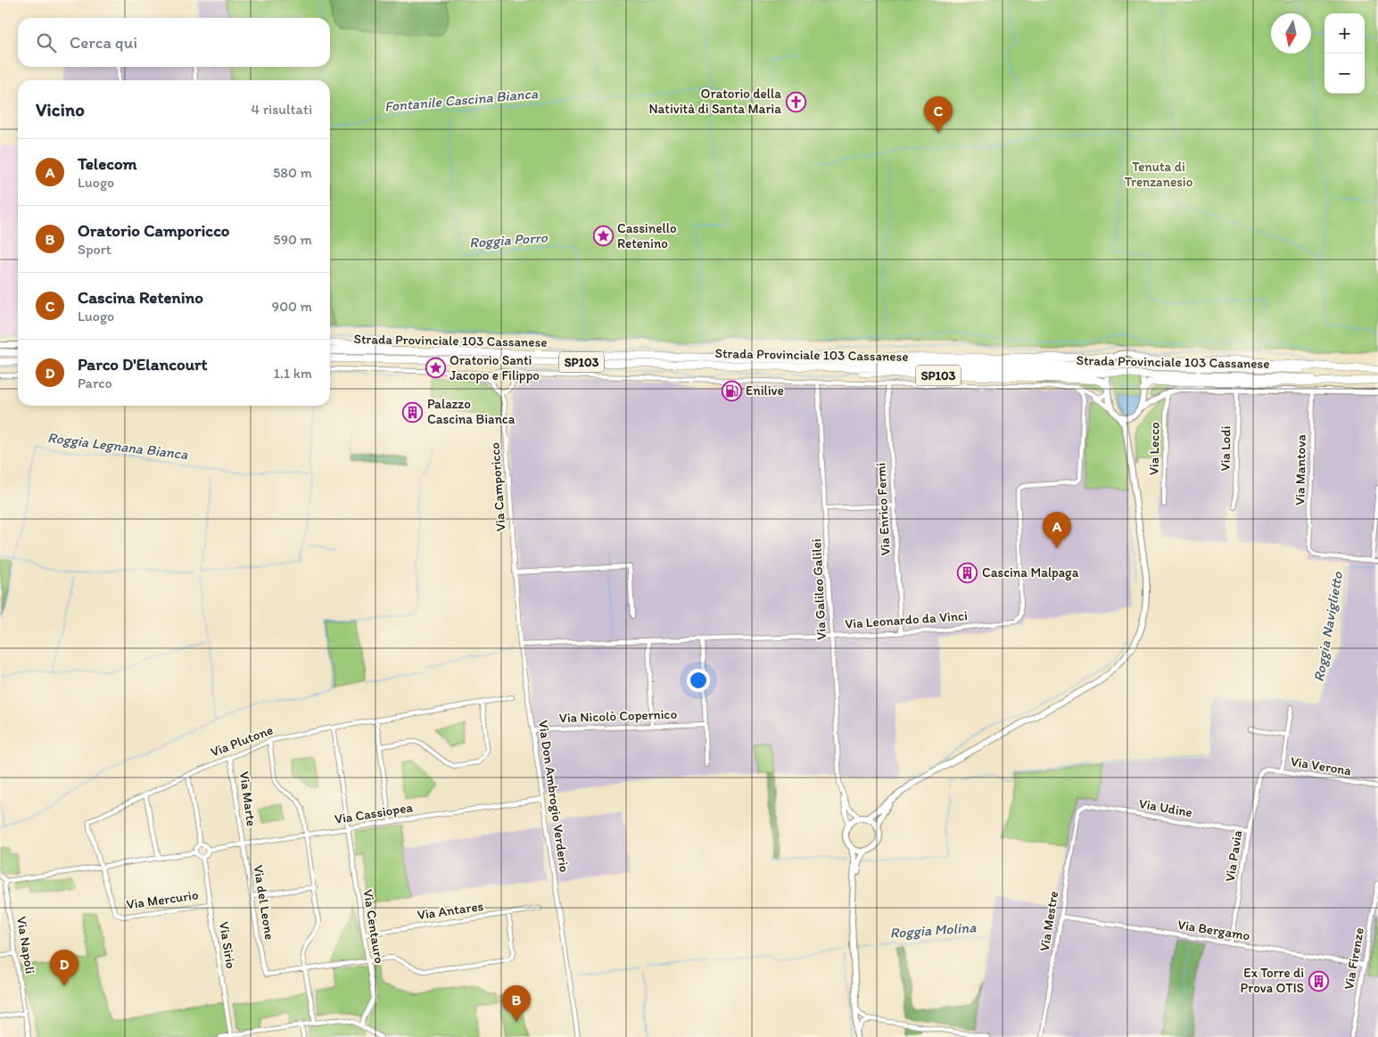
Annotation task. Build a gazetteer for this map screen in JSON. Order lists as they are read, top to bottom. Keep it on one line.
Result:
{"streets":{"highway":["Strada Provinciale 103 Cassanese","SP103"],"street":["Via Lecco","Via Lodi","Via Mantova","Via Camporicco","Via Enrico Fermi","Via Galileo Galilei","Via Leonardo da Vinci","Via Nicolò Copernico","Via Plutone","Via Verona","Via Don Ambrogio Verderio","Via Marte","Via Udine","Via Cassiopea","Via Pavia","Via Mercurio","Via del Leone","Via Antares","Via Mestre","Via Centauro","Via Bergamo","Via Napoli","Via Sirio","Via Firenze"]},"crossings":[["Strada Provinciale 103 Cassanese","SP103"],["Via Camporicco","Via Don Ambrogio Verderio"],["Via Enrico Fermi","Via Leonardo da Vinci"],["Via Galileo Galilei","Via Leonardo da Vinci"],["Via Leonardo da Vinci","Via Don Ambrogio Verderio"],["Via Nicolò Copernico","Via Don Ambrogio Verderio"],["Via Plutone","Via Marte"],["Via Plutone","Via Mercurio"],["Via Plutone","Via Centauro"],["Via Verona","Via Pavia"],["Via Don Ambrogio Verderio","Via Cassiopea"],["Via Marte","Via Cassiopea"],["Via Marte","Via del Leone"],["Via Udine","Via Pavia"],["Via Udine","Via Mestre"],["Via Cassiopea","Via del Leone"],["Via Cassiopea","Via Centauro"],["Via Cassiopea","Via Sirio"],["Via Pavia","Via Bergamo"],["Via Mercurio","Via Sirio"],["Via Antares","Via Centauro"],["Via Mestre","Via Bergamo"],["Via Bergamo","Via Firenze"]],"water":["Fontanile Cascina Bianca","Roggia Porro","Roggia Legnana Bianca","Roggia Naviglietto","Roggia Molina"],"parks":["Tenuta di Trenzanesio"],"places":{"church":["Oratorio della Natività di Santa Maria"],"place":["Cassinello Retenino","Oratorio Santi Jacopo e Filippo"],"fuel station":["Enilive"],"building":["Palazzo Cascina Bianca","Cascina Malpaga","Ex Torre di Prova OTIS"]},"north":"bottom","page":{"map_buttons":["+","−"],"search":"Cerca qui","heading":["Vicino","4 risultati"],"pins":["C","A","D","B"],"list":[{"mark":"A","name":"Telecom","note":"Luogo","value":"580 m"},{"mark":"B","name":"Oratorio Camporicco","note":"Sport","value":"590 m"},{"mark":"C","name":"Cascina Retenino","note":"Luogo","value":"900 m"},{"mark":"D","name":"Parco D'Elancourt","note":"Parco","value":"1.1 km"}]}}
